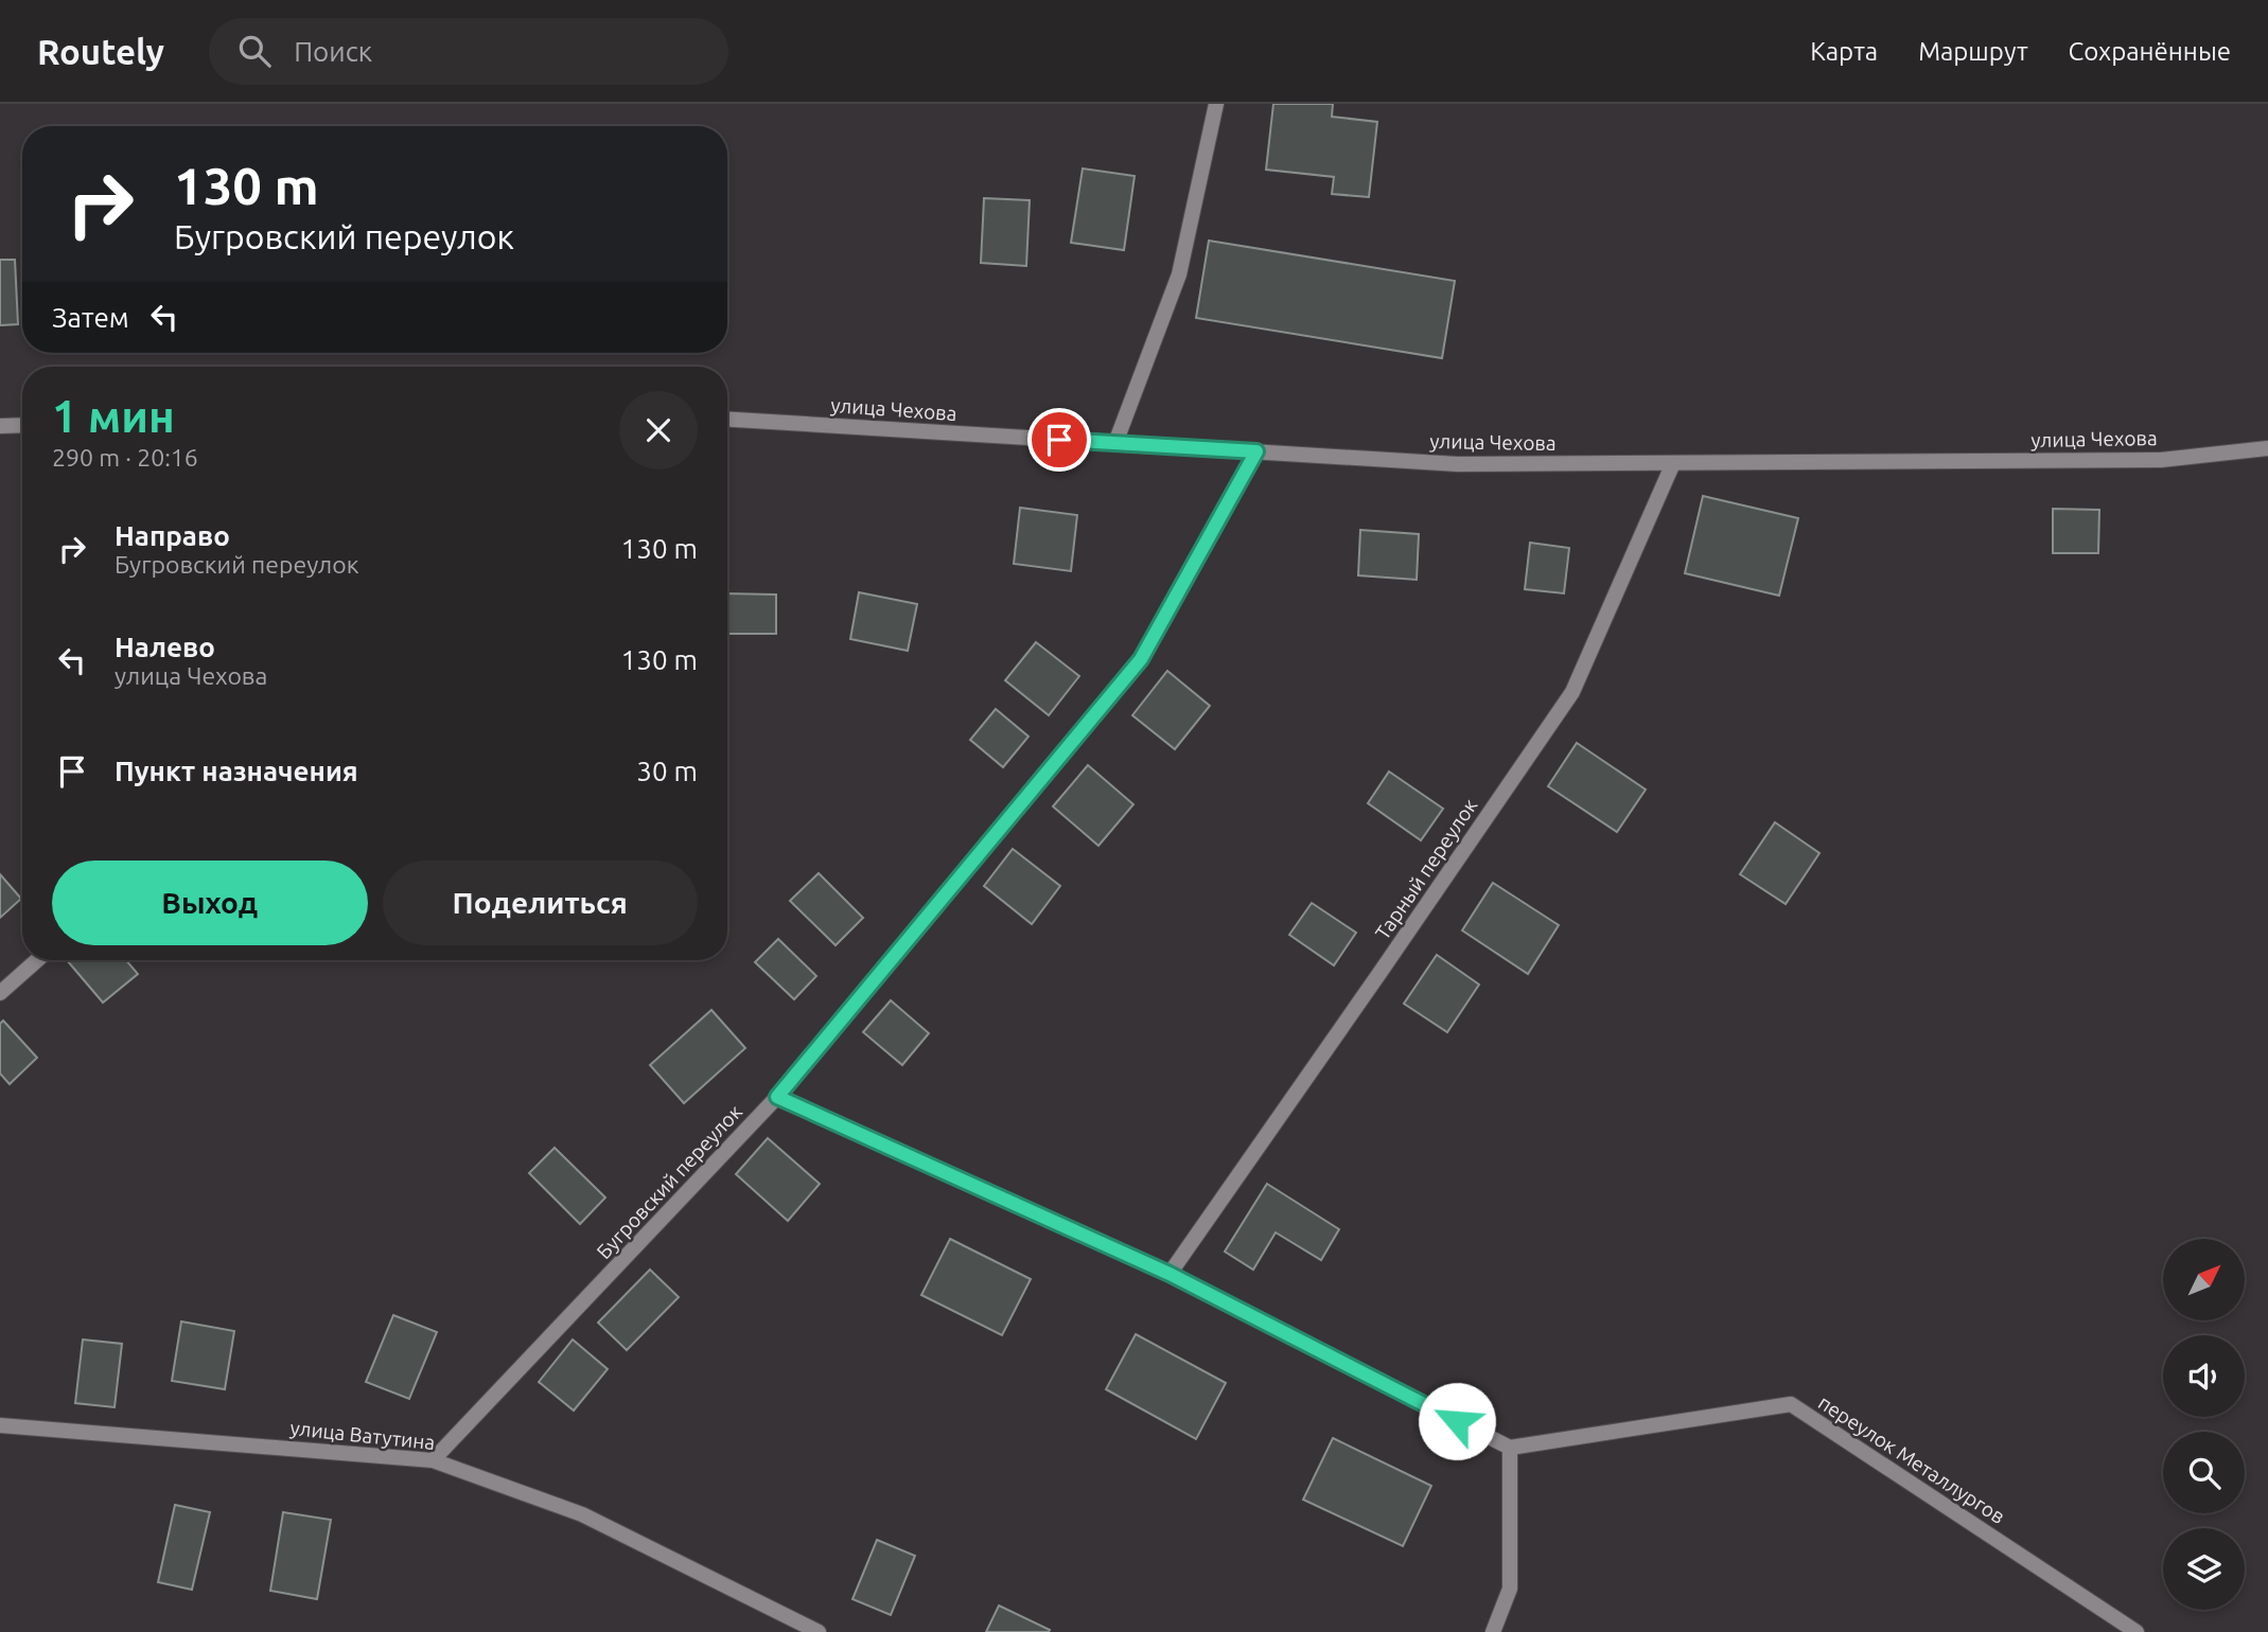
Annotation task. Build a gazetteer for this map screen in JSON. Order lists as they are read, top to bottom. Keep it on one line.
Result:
{"streets":{"street":["улица Чехова","Тарный переулок","Бугровский переулок","улица Ватутина","переулок Металлургов"]},"crossings":[["улица Чехова","Тарный переулок"],["улица Чехова","Бугровский переулок"],["Бугровский переулок","улица Ватутина"]],"north":"top right","page":{"header":"Routely","search":"Поиск","nav":["Карта","Маршрут","Сохранённые"],"turn":["130 m","Бугровский переулок"],"then":"Затем","heading":["1 мин","290 m · 20:16"],"list":[{"name":"Направо","note":"Бугровский переулок","value":"130 m"},{"name":"Налево","note":"улица Чехова","value":"130 m"},{"name":"Пункт назначения","value":"30 m"}],"buttons":["Выход","Поделиться"]}}
